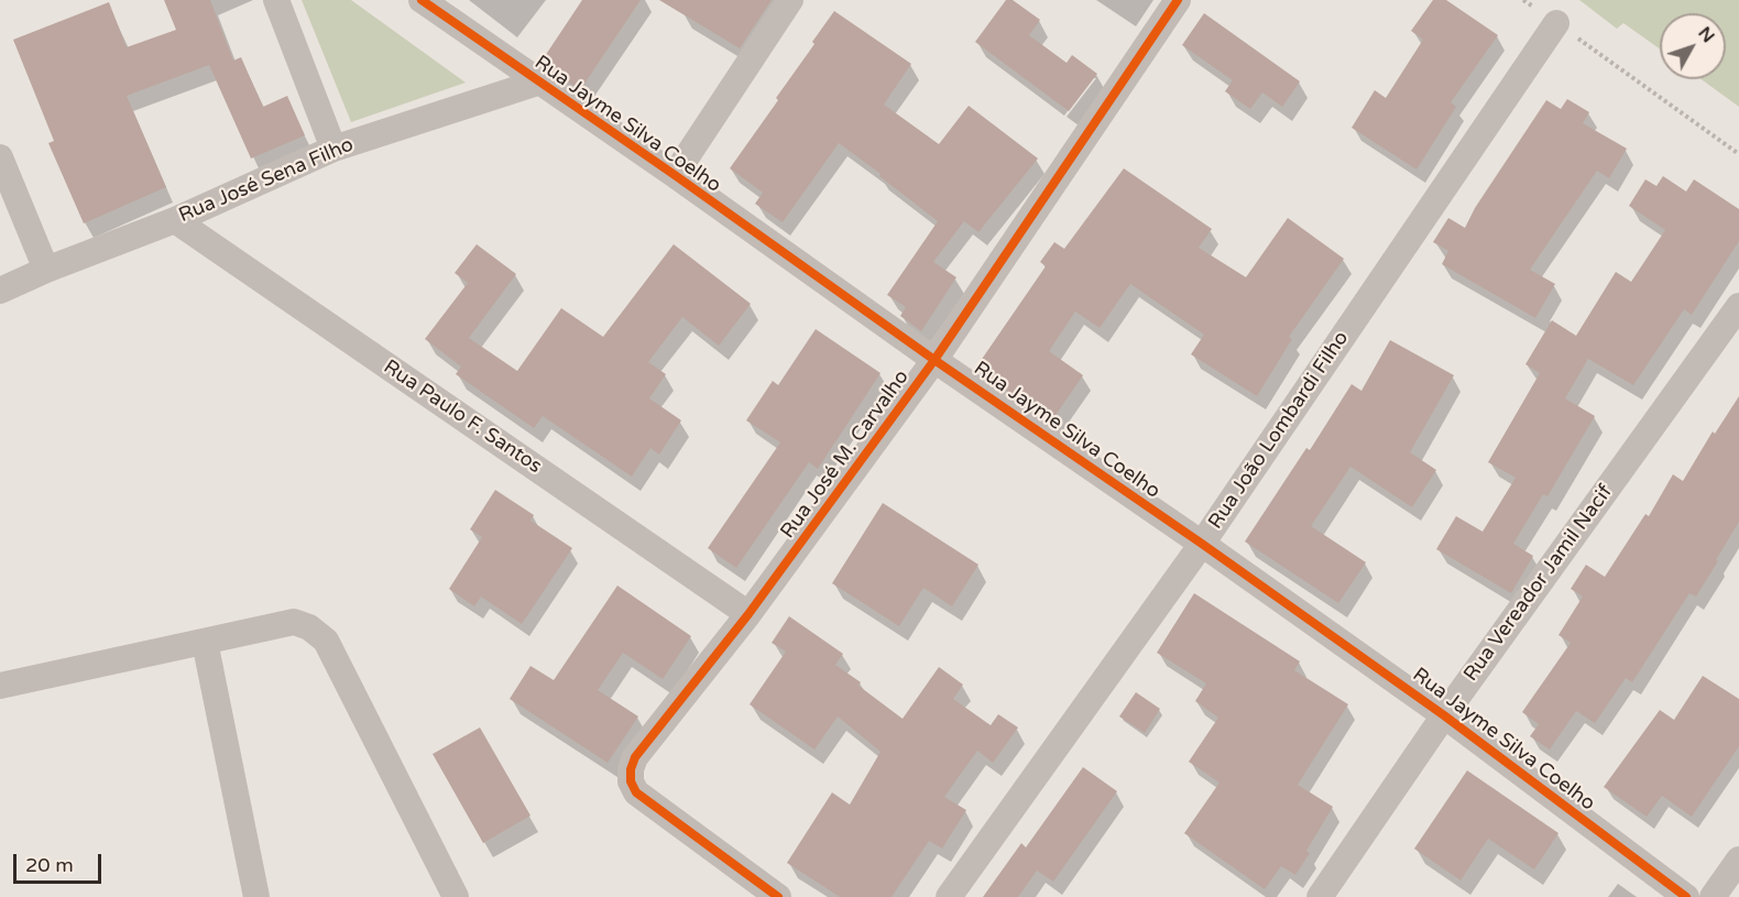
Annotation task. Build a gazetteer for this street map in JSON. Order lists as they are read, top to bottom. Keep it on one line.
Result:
{"streets":{"street":["Rua Jayme Silva Coelho","Rua José Sena Filho","Rua Paulo F. Santos","Rua João Lombardi Filho","Rua José M. Carvalho","Rua Vereador Jamil Nacif"]},"crossings":[["Rua Jayme Silva Coelho","Rua José Sena Filho"],["Rua Jayme Silva Coelho","Rua João Lombardi Filho"],["Rua Jayme Silva Coelho","Rua José M. Carvalho"],["Rua Jayme Silva Coelho","Rua Vereador Jamil Nacif"],["Rua José Sena Filho","Rua Paulo F. Santos"],["Rua Paulo F. Santos","Rua José M. Carvalho"]],"scale_bar":"20 m","north":"top right"}
